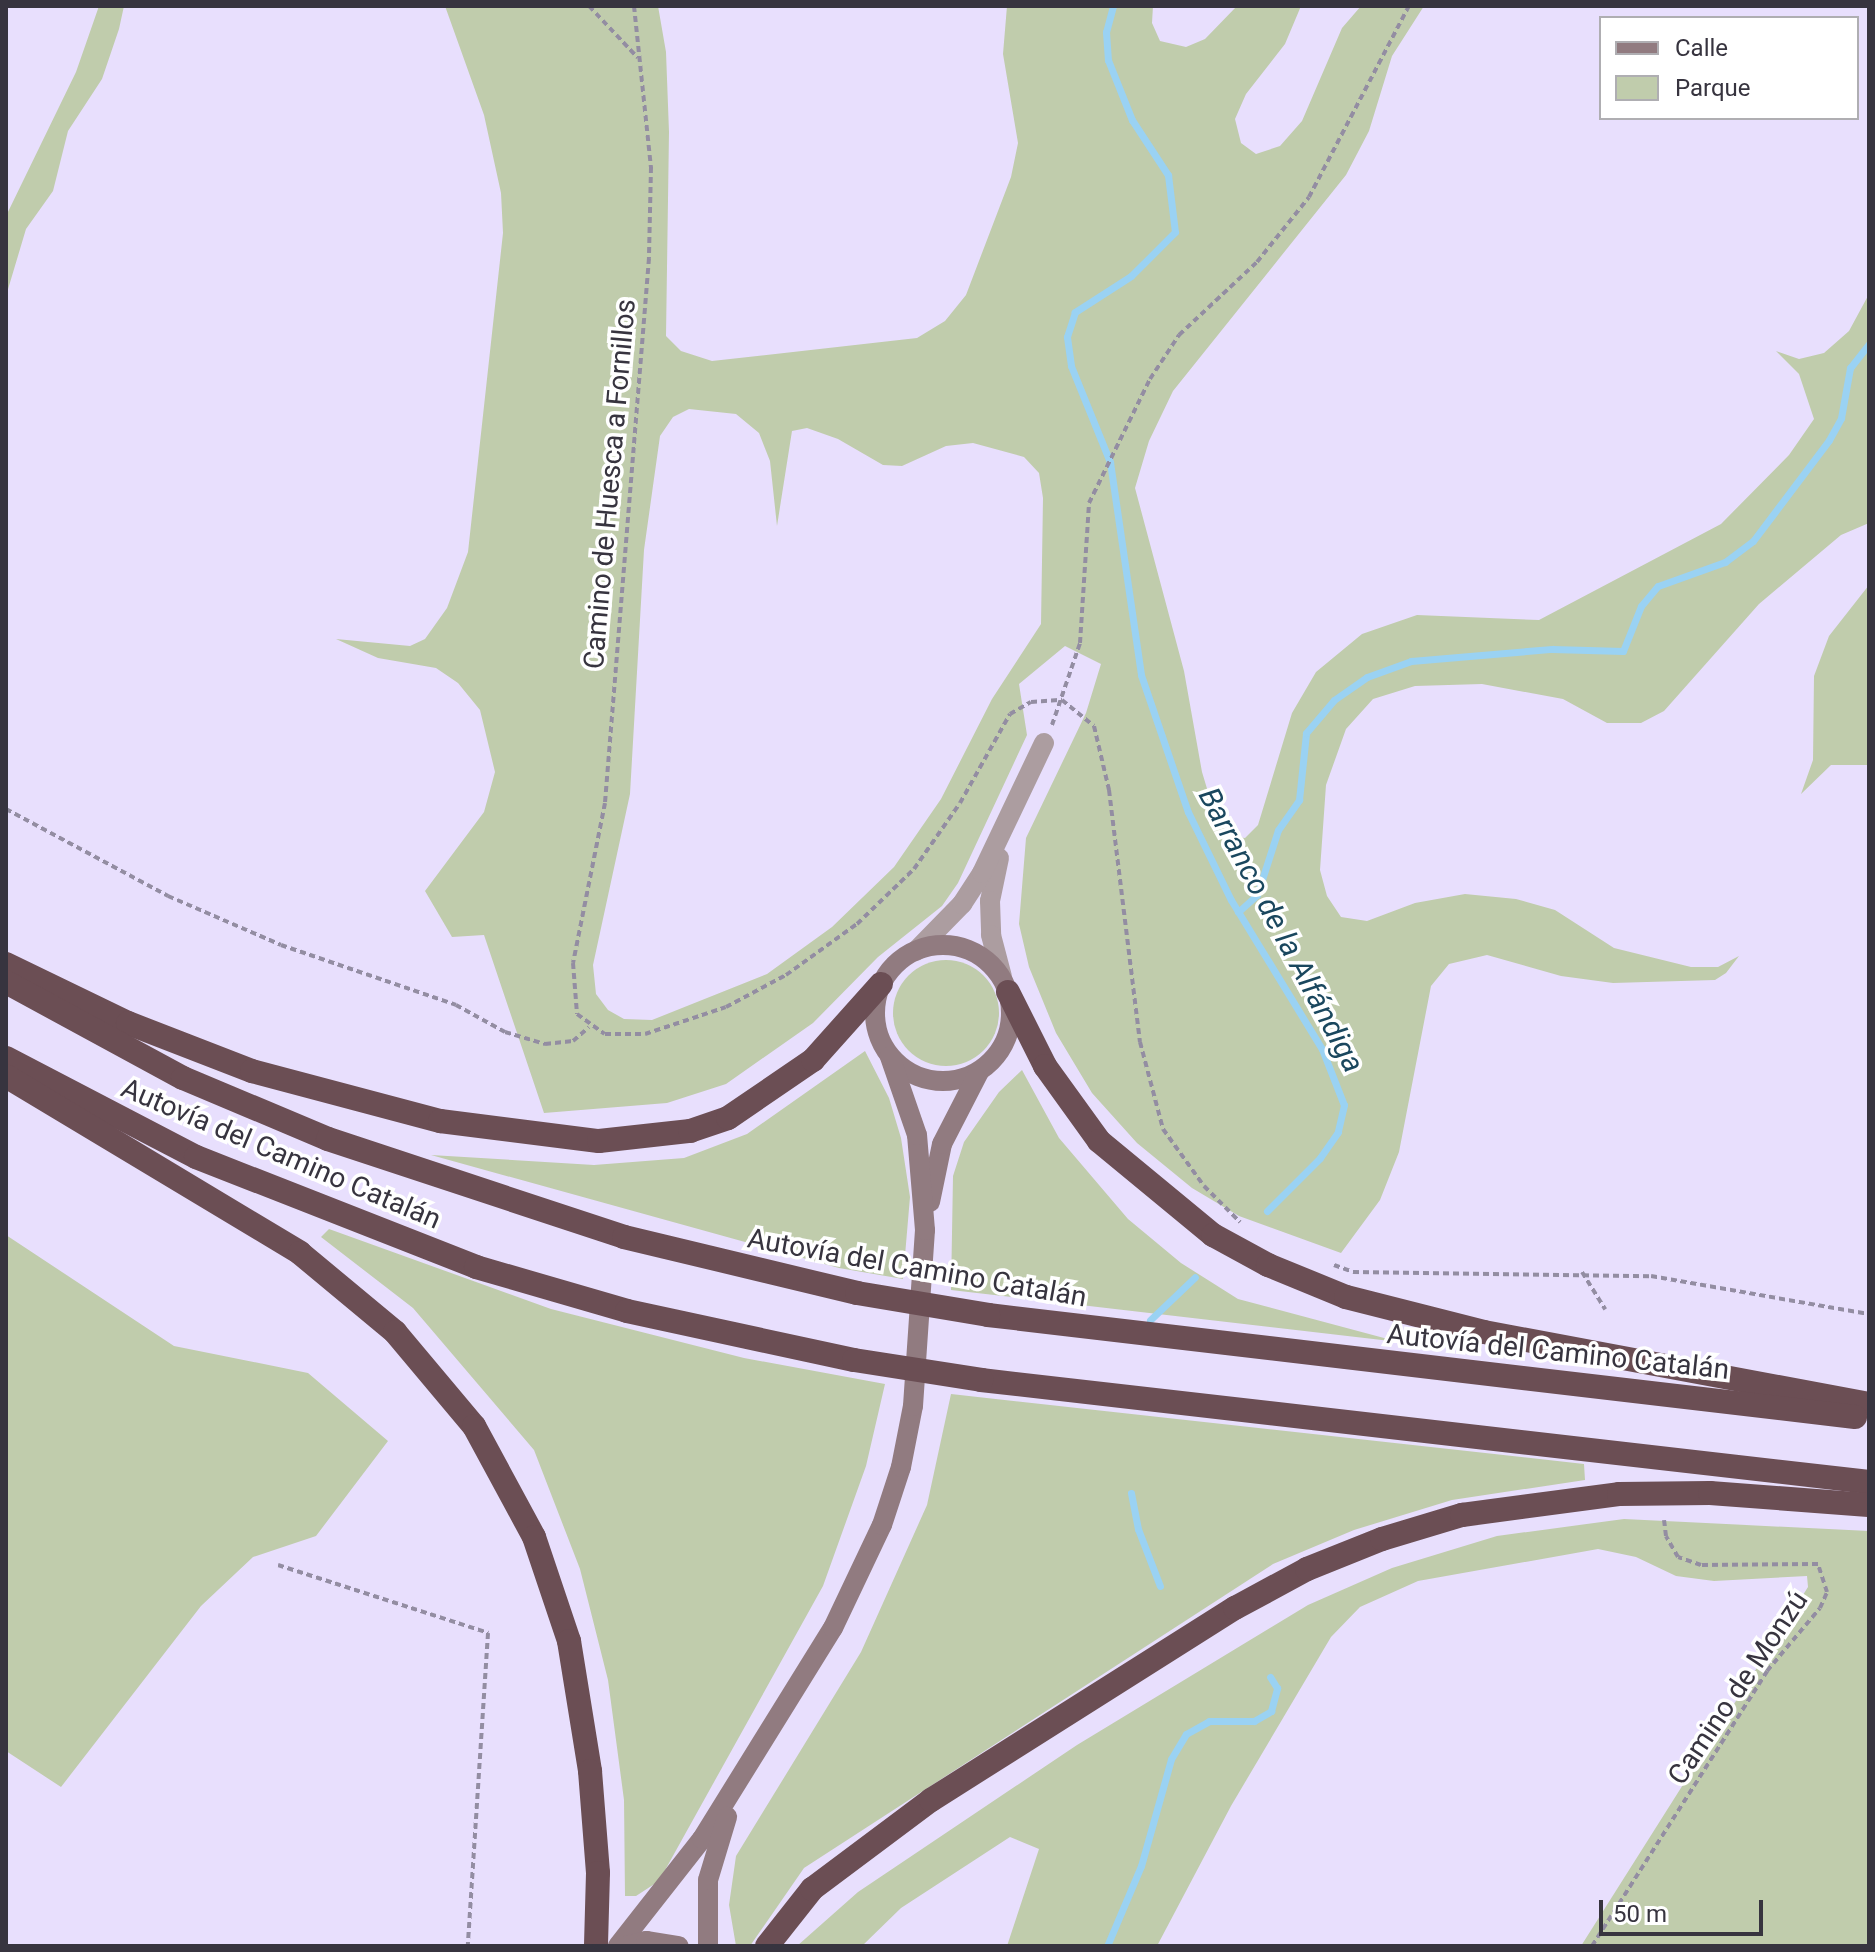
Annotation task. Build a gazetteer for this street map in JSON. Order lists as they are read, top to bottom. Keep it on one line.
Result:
{"streets":{"highway":["Autovía del Camino Catalán"],"path":["Camino de Huesca a Fornillos","Camino de Monzú"]},"water":["Barranco de la Alfándiga"],"legend":["Calle","Parque"],"scale_bar":"50 m"}
